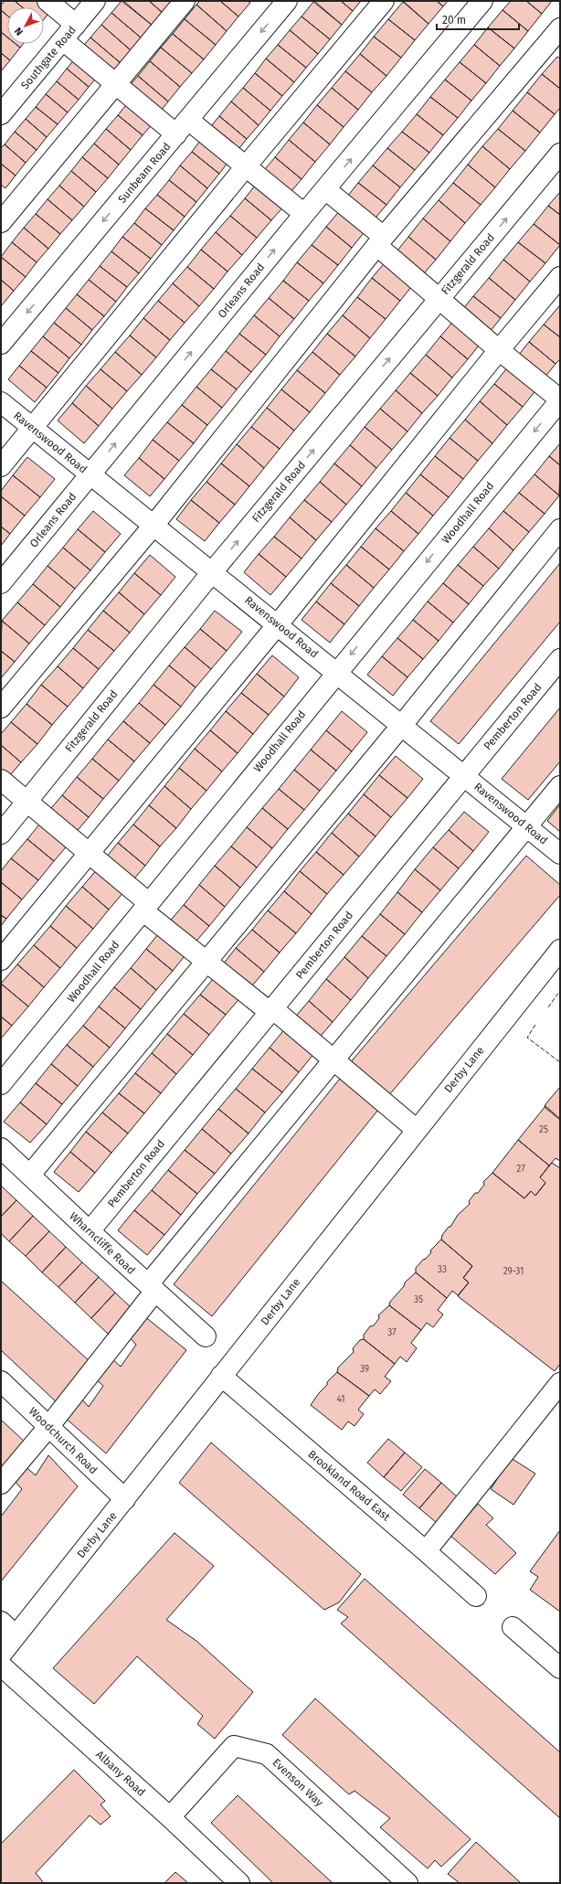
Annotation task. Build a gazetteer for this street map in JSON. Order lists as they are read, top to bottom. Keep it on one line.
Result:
{"streets":{"street":["Southgate Road","Sunbeam Road","Fitzgerald Road","Orleans Road","Ravenswood Road","Woodhall Road","Pemberton Road","Derby Lane","Wharncliffe Road","Woodchurch Road","Brookland Road East","Albany Road","Evenson Way"]},"crossings":[["Fitzgerald Road","Ravenswood Road"],["Orleans Road","Ravenswood Road"],["Ravenswood Road","Woodhall Road"],["Ravenswood Road","Pemberton Road"],["Pemberton Road","Wharncliffe Road"],["Derby Lane","Woodchurch Road"],["Derby Lane","Brookland Road East"],["Albany Road","Evenson Way"]],"house_numbers":["25","27","33","29-31","35","37","39","41"],"scale_bar":"20 m","north":"bottom left"}
